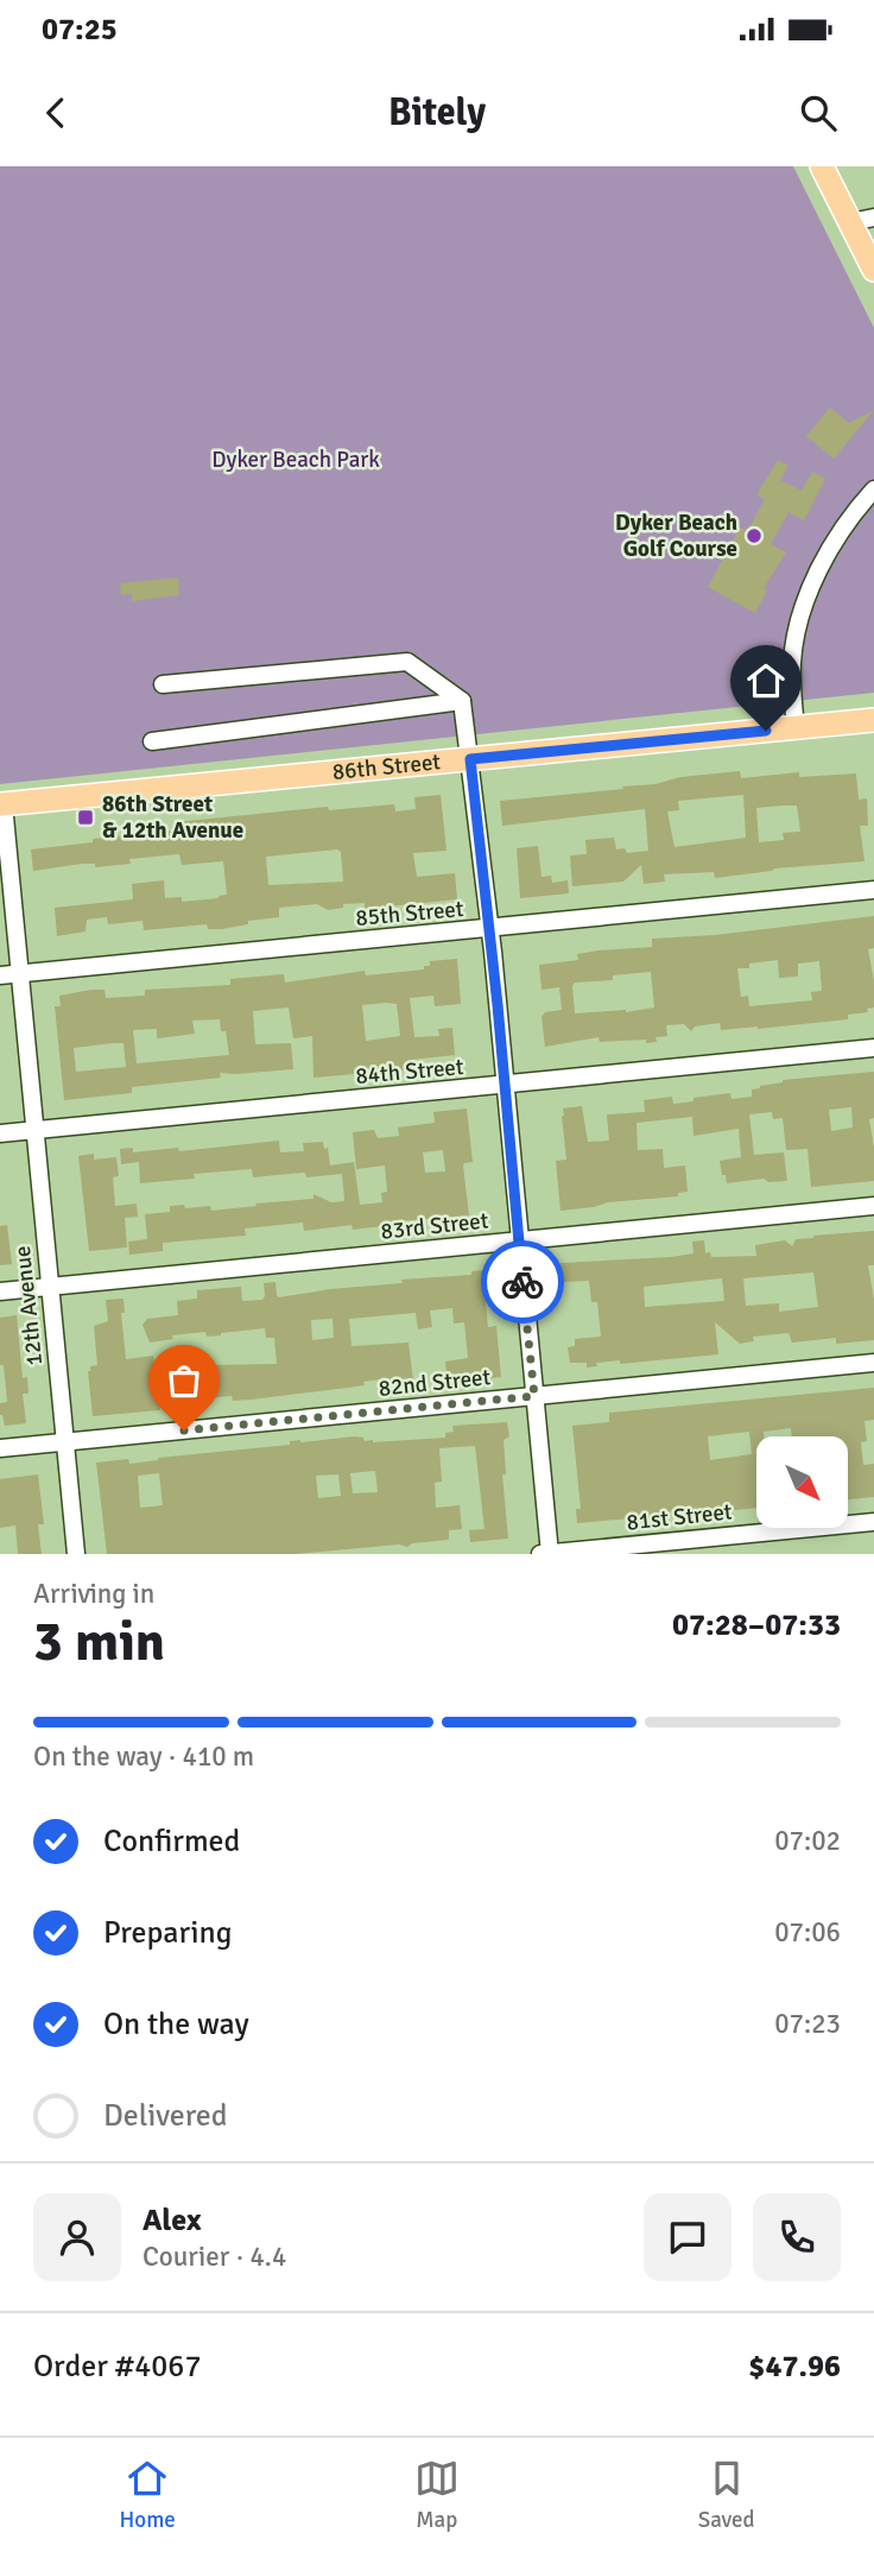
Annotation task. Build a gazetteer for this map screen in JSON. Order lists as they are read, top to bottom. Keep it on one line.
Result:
{"streets":{"main road":["86th Street"],"street":["85th Street","84th Street","83rd Street","12th Avenue","82nd Street","81st Street"]},"crossings":[["86th Street","12th Avenue"],["85th Street","12th Avenue"],["84th Street","12th Avenue"],["83rd Street","12th Avenue"],["12th Avenue","82nd Street"]],"parks":["Dyker Beach Park"],"places":{"other":["Dyker Beach Golf Course"],"transit":["86th Street & 12th Avenue"]},"north":"bottom right","page":{"status":"07:25","header":"Bitely","heading":["3 min","Arriving in","07:28–07:33"],"panel":["Alex","Courier · 4.4","Order #4067","$47.96"],"bar":"On the way · 410 m","list":[["Confirmed","07:02"],["Preparing","07:06"],["On the way","07:23"],"Delivered"],"tabs":["Home","Map","Saved"]}}
